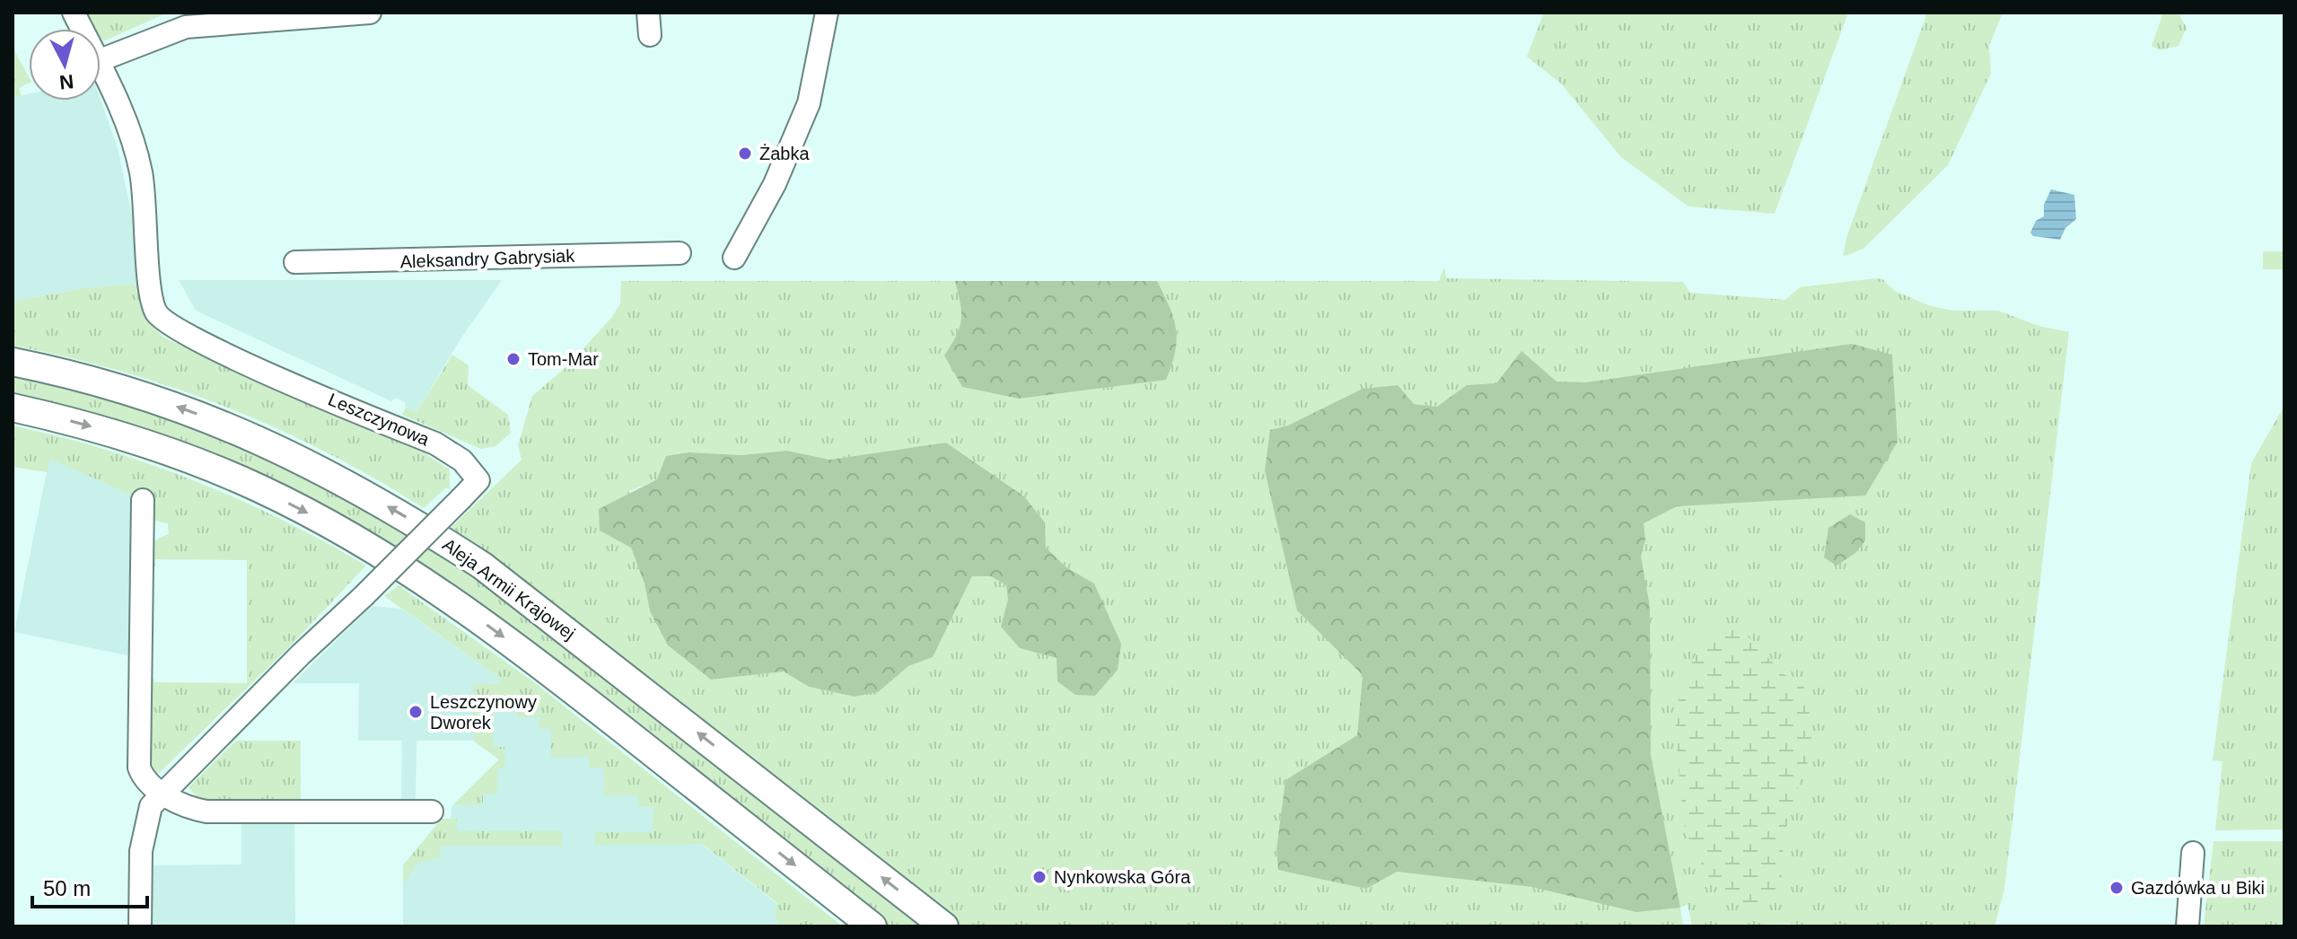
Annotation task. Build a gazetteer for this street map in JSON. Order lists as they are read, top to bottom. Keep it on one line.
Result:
{"streets":{"main road":["Aleja Armii Krajowej"],"street":["Aleksandry Gabrysiak","Leszczynowa"]},"places":["Żabka","Tom-Mar","Leszczynowy Dworek","Nynkowska Góra","Gazdówka u Biki"],"scale_bar":"50 m","north":"bottom"}
